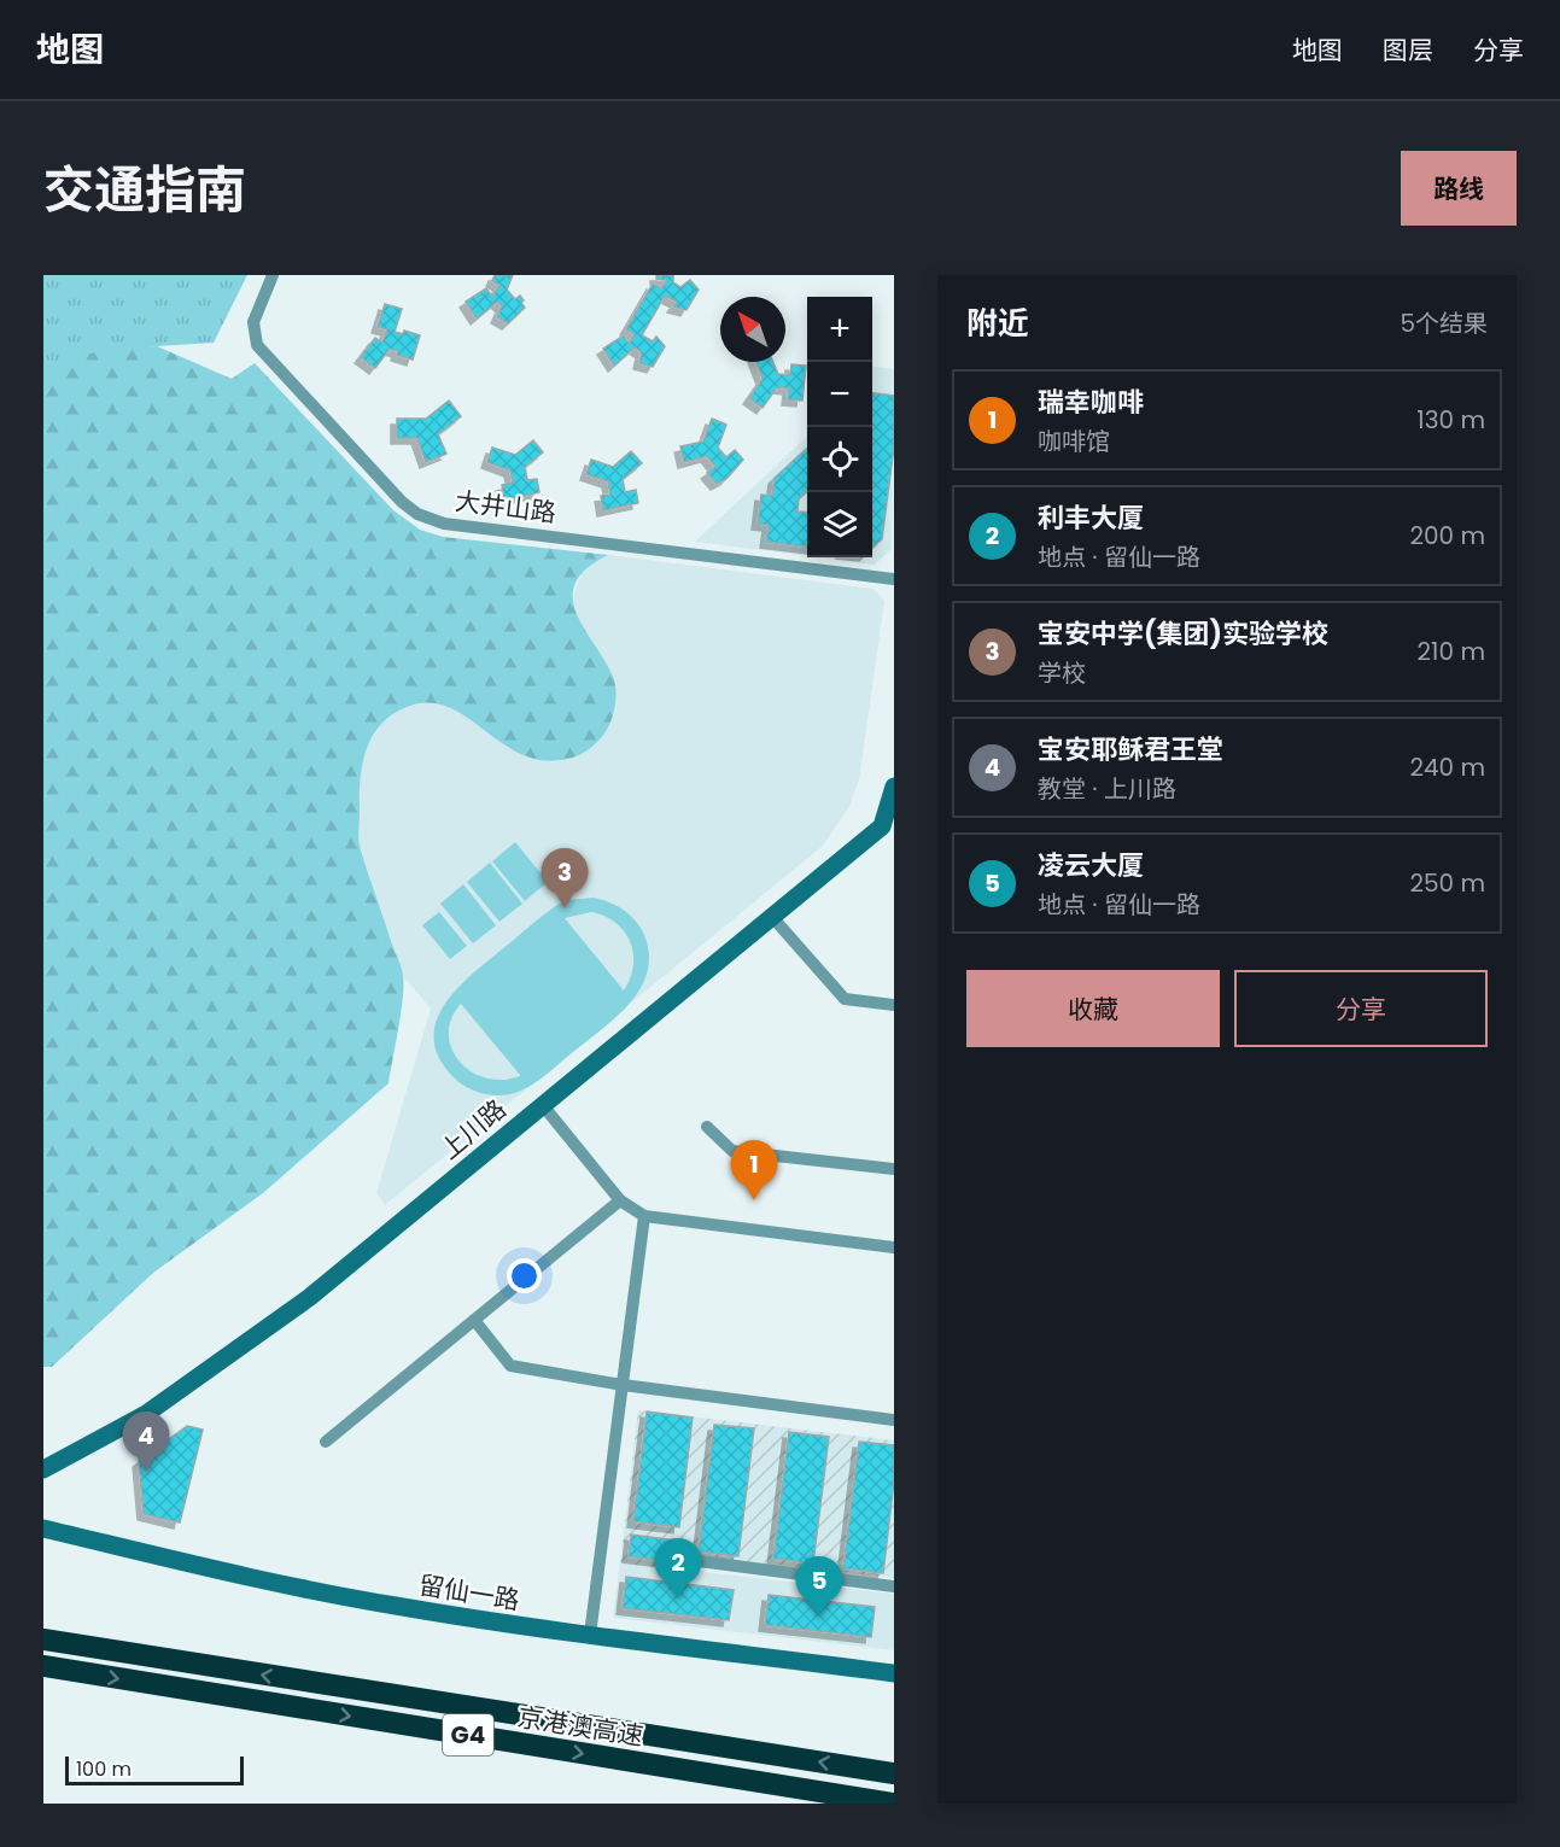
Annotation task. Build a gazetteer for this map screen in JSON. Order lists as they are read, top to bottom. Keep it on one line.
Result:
{"streets":{"highway":["京港澳高速","G4"],"main road":["上川路","留仙一路"],"street":["大井山路"]},"scale_bar":"100 m","north":"top left","page":{"header":"地图","nav":["地图","图层","分享"],"title":"交通指南","buttons":["路线",["收藏","分享"]],"heading":["附近","5个结果"],"map_buttons":["+","−"],"list":[{"mark":"1","name":"瑞幸咖啡","note":"咖啡馆","value":"130 m"},{"mark":"2","name":"利丰大厦","note":"地点 · 留仙一路","value":"200 m"},{"mark":"3","name":"宝安中学(集团)实验学校","note":"学校","value":"210 m"},{"mark":"4","name":"宝安耶稣君王堂","note":"教堂 · 上川路","value":"240 m"},{"mark":"5","name":"凌云大厦","note":"地点 · 留仙一路","value":"250 m"}],"pins":["3","1","4","2","5"],"scale":"100 m"}}
